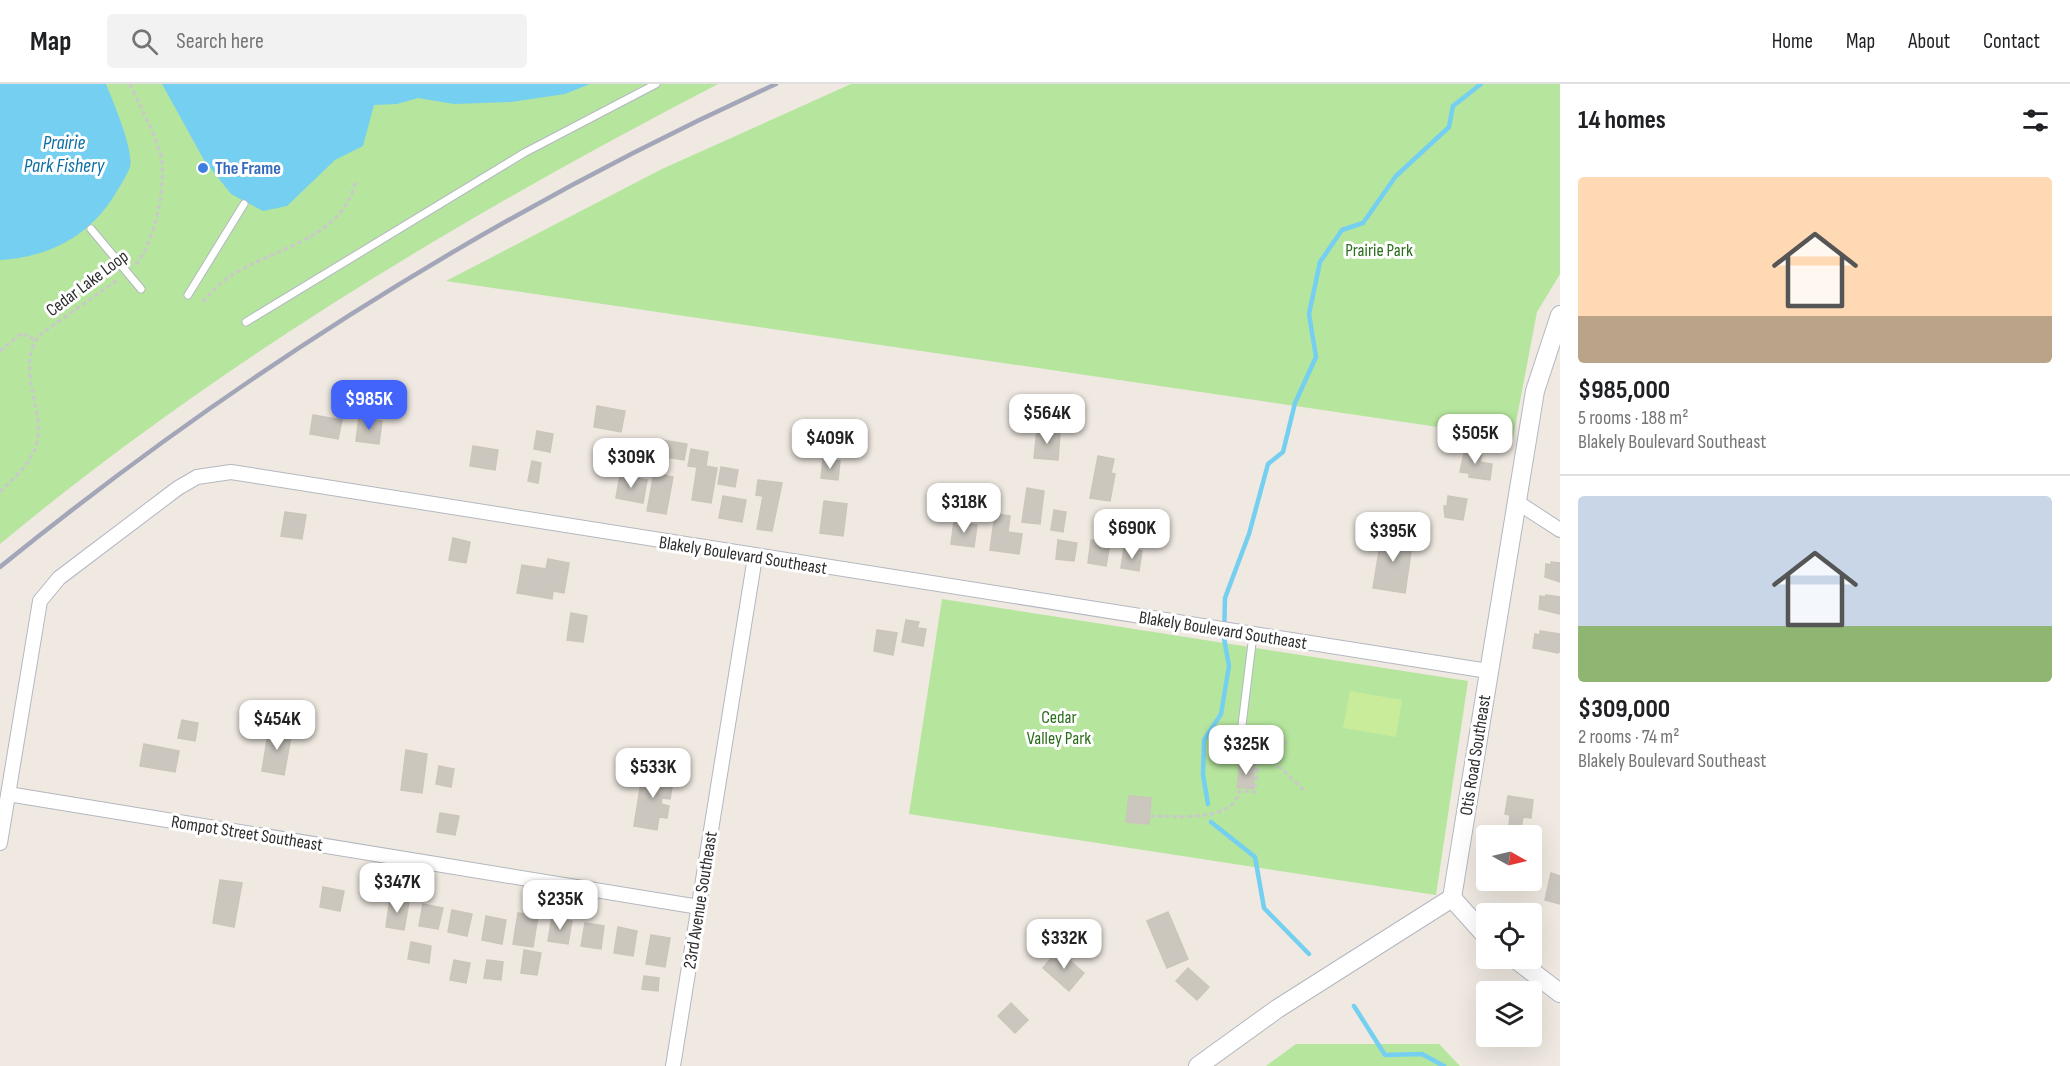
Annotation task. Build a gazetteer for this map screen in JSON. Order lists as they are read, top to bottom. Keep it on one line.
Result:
{"streets":{"street":["Blakely Boulevard Southeast","Otis Road Southeast","Rompot Street Southeast","23rd Avenue Southeast"],"path":["Cedar Lake Loop"]},"crossings":[["Blakely Boulevard Southeast","Otis Road Southeast"],["Blakely Boulevard Southeast","Rompot Street Southeast"],["Blakely Boulevard Southeast","23rd Avenue Southeast"],["Rompot Street Southeast","23rd Avenue Southeast"]],"water":["Prairie Park Fishery"],"parks":["Prairie Park","Cedar Valley Park"],"places":["The Frame"],"north":"right","page":{"header":"Map","search":"Search here","nav":["Home","Map","About","Contact"],"heading":"14 homes","list":[{"name":"$985,000","note":"5 rooms · 188 m² · Blakely Boulevard Southeast"},{"name":"$309,000","note":"2 rooms · 74 m² · Blakely Boulevard Southeast"}],"price":["$985K","$564K","$505K","$409K","$309K","$318K","$690K","$395K","$454K","$325K","$533K","$347K","$235K","$332K"]}}
